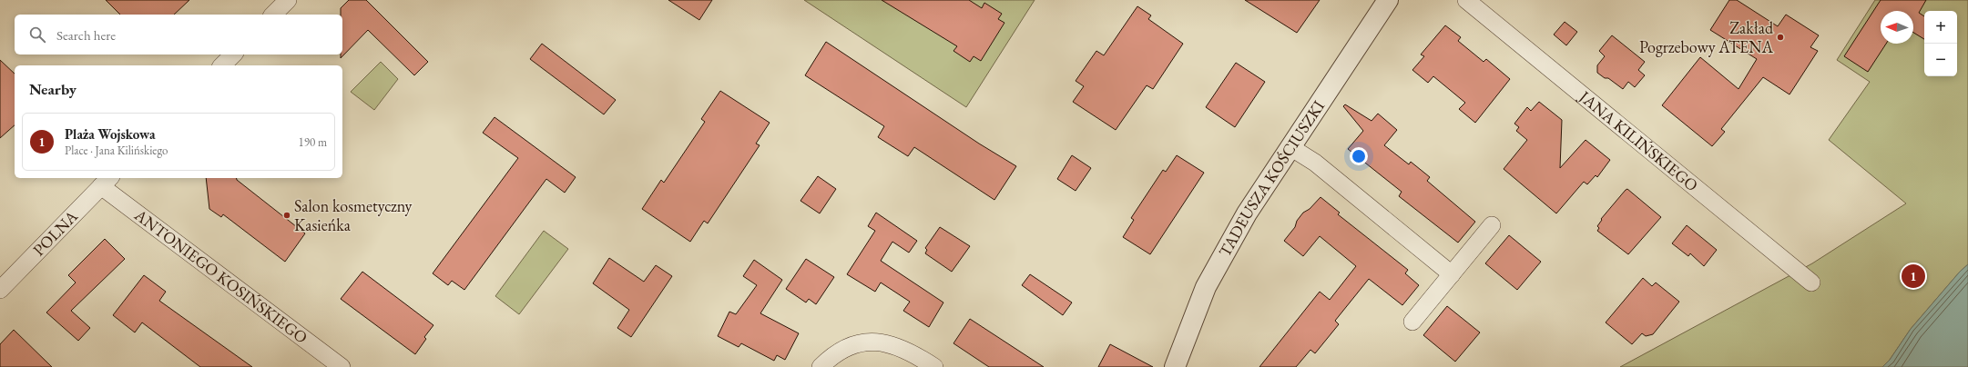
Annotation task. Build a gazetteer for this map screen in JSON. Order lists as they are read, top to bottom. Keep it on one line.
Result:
{"streets":{"street":["JANA KILIŃSKIEGO","TADEUSZA KOŚCIUSZKI","POLNA","ANTONIEGO KOSIŃSKIEGO"]},"crossings":[["POLNA","ANTONIEGO KOSIŃSKIEGO"]],"places":["Zakład Pogrzebowy ATENA","Salon kosmetyczny Kasieńka"],"north":"left","page":{"map_buttons":["+","−"],"search":"Search here","heading":"Nearby","list":[{"mark":"1","name":"Plaża Wojskowa","note":"Place · Jana Kilińskiego","value":"190 m"}],"pins":"1"}}
